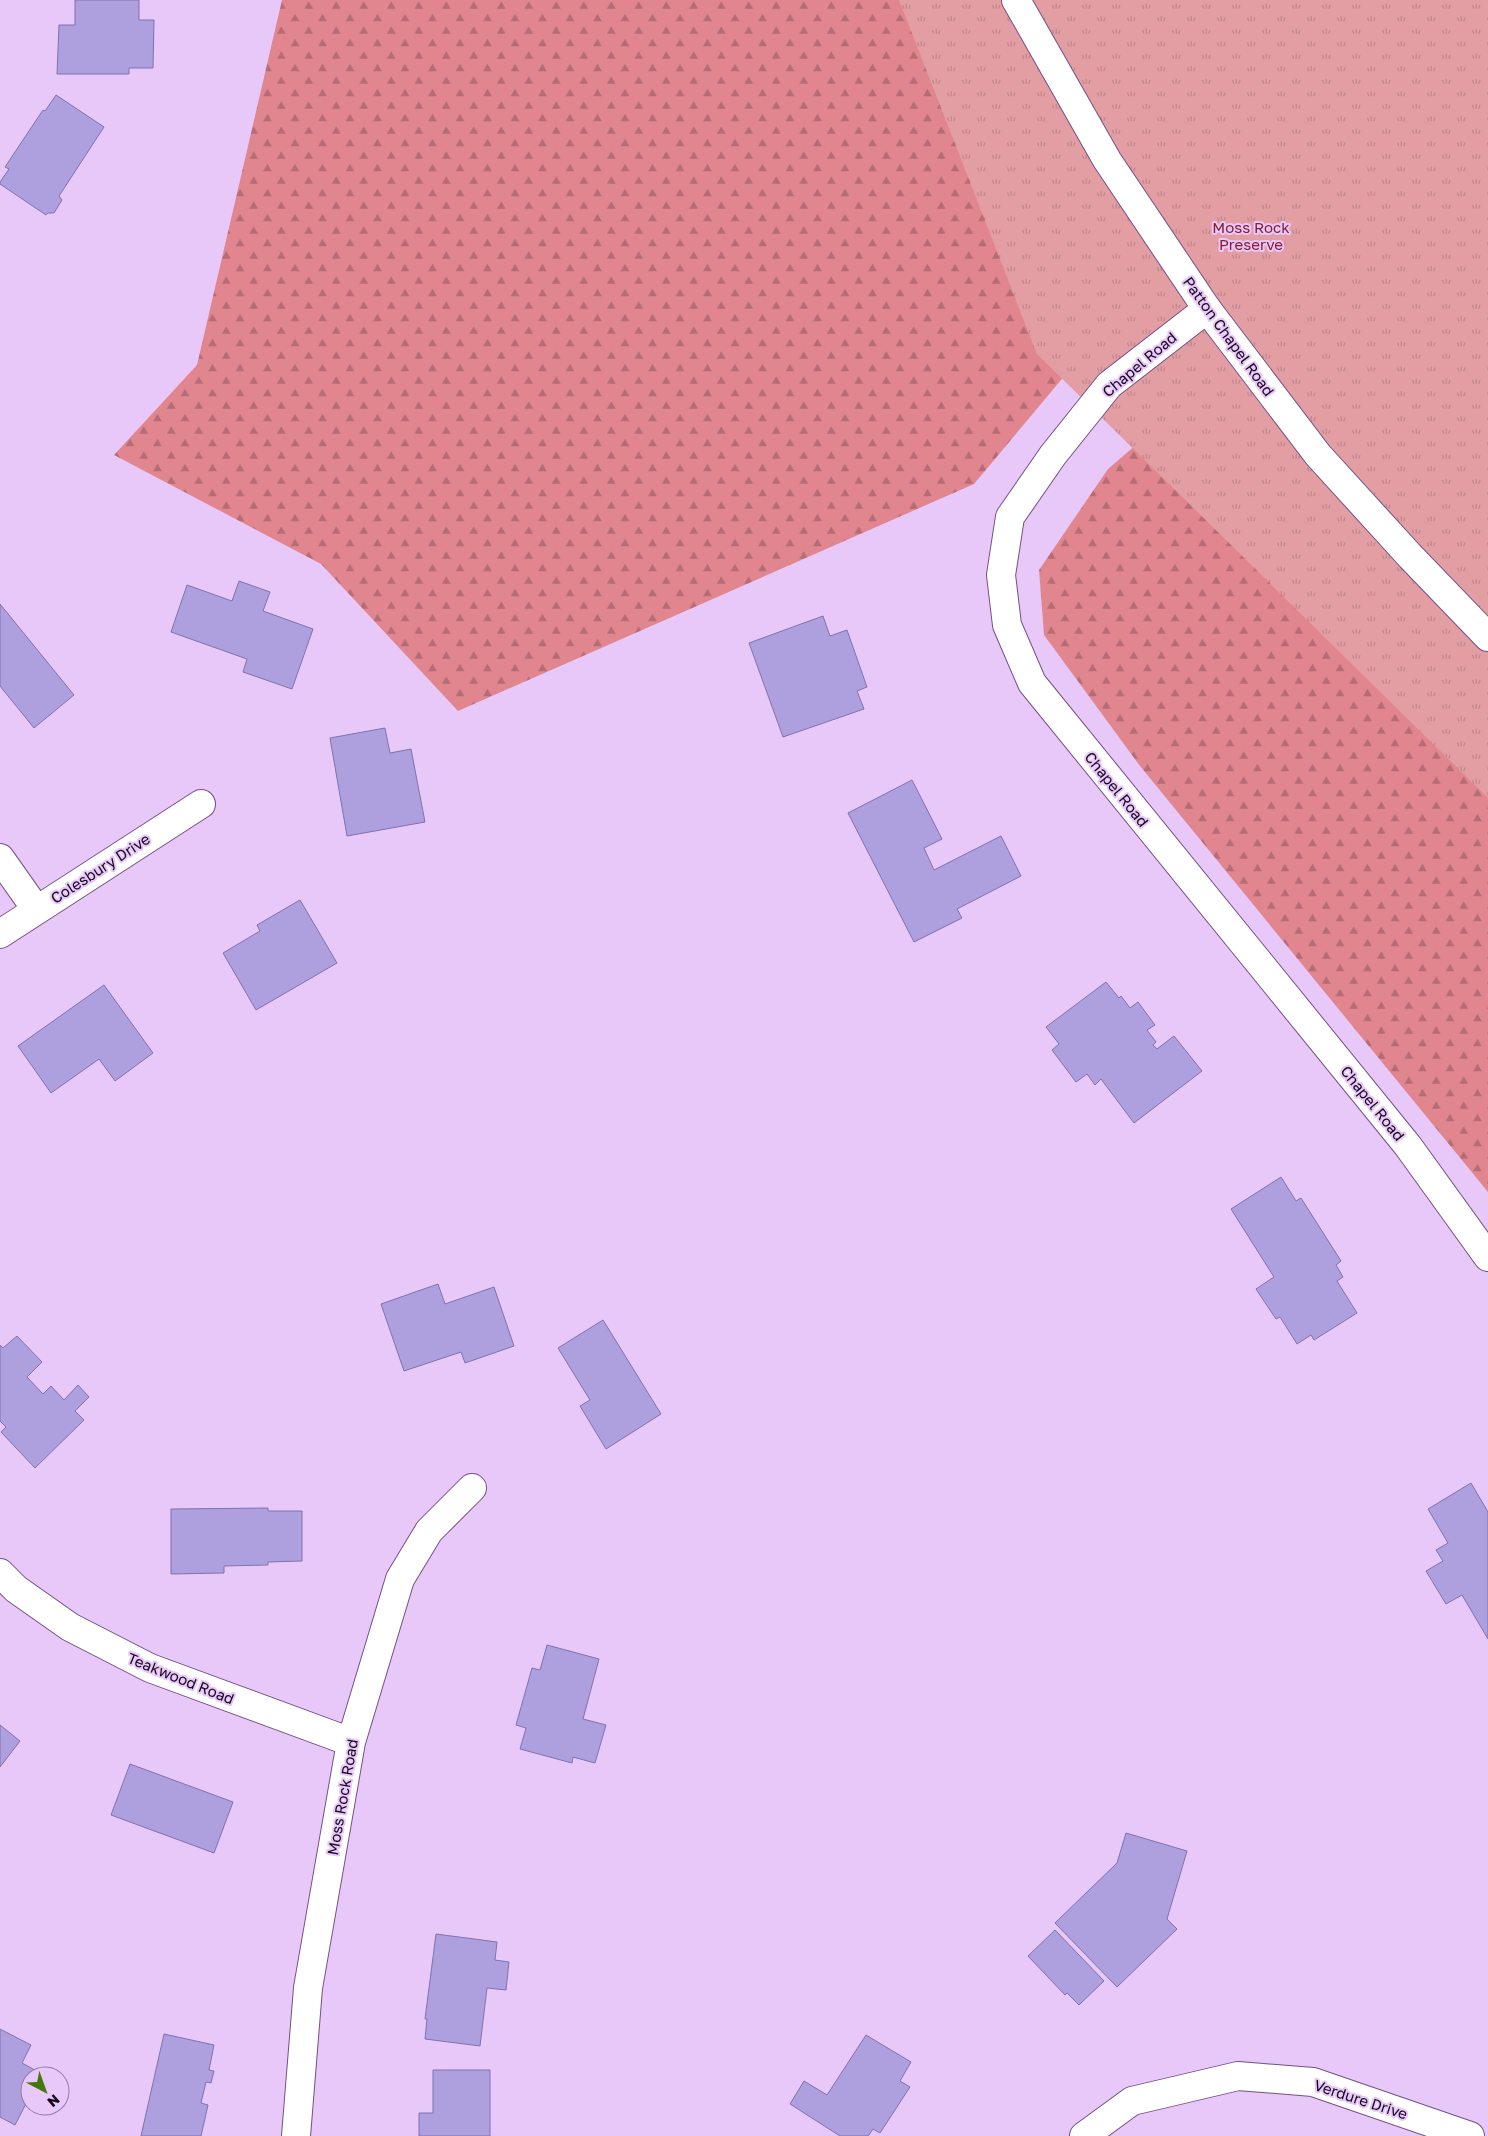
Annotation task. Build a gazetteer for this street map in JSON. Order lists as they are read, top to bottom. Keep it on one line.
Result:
{"streets":{"street":["Patton Chapel Road","Chapel Road","Colesbury Drive","Teakwood Road","Moss Rock Road","Verdure Drive"]},"crossings":[["Patton Chapel Road","Chapel Road"],["Teakwood Road","Moss Rock Road"]],"parks":["Moss Rock Preserve"],"north":"bottom right"}
